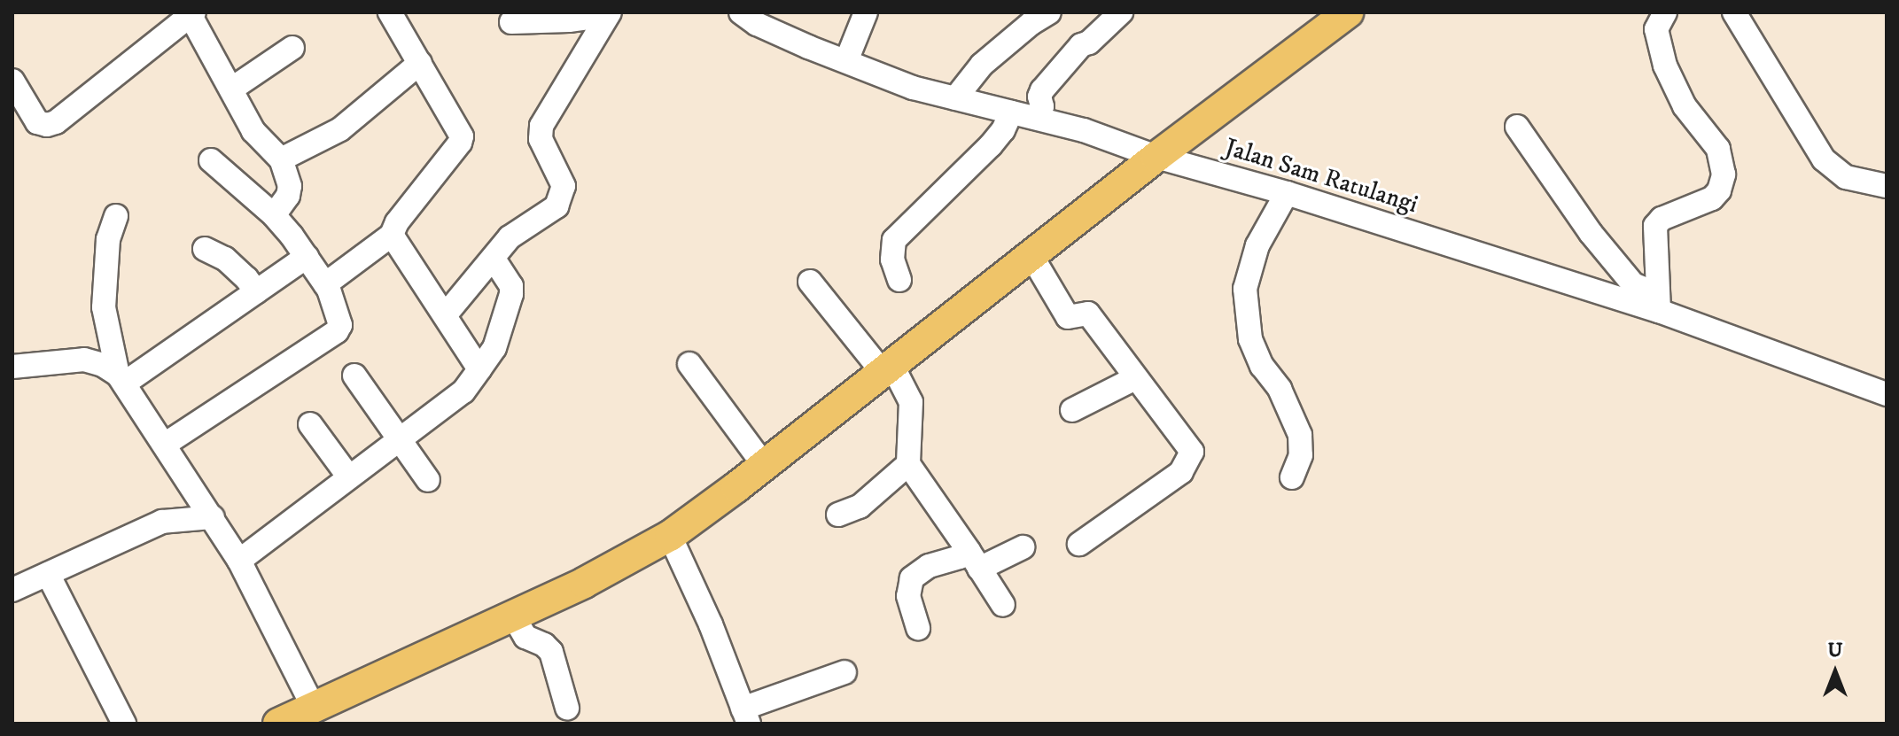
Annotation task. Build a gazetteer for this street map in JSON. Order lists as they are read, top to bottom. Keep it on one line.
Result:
{"streets":{"street":["Jalan Sam Ratulangi"]},"north":"top"}
